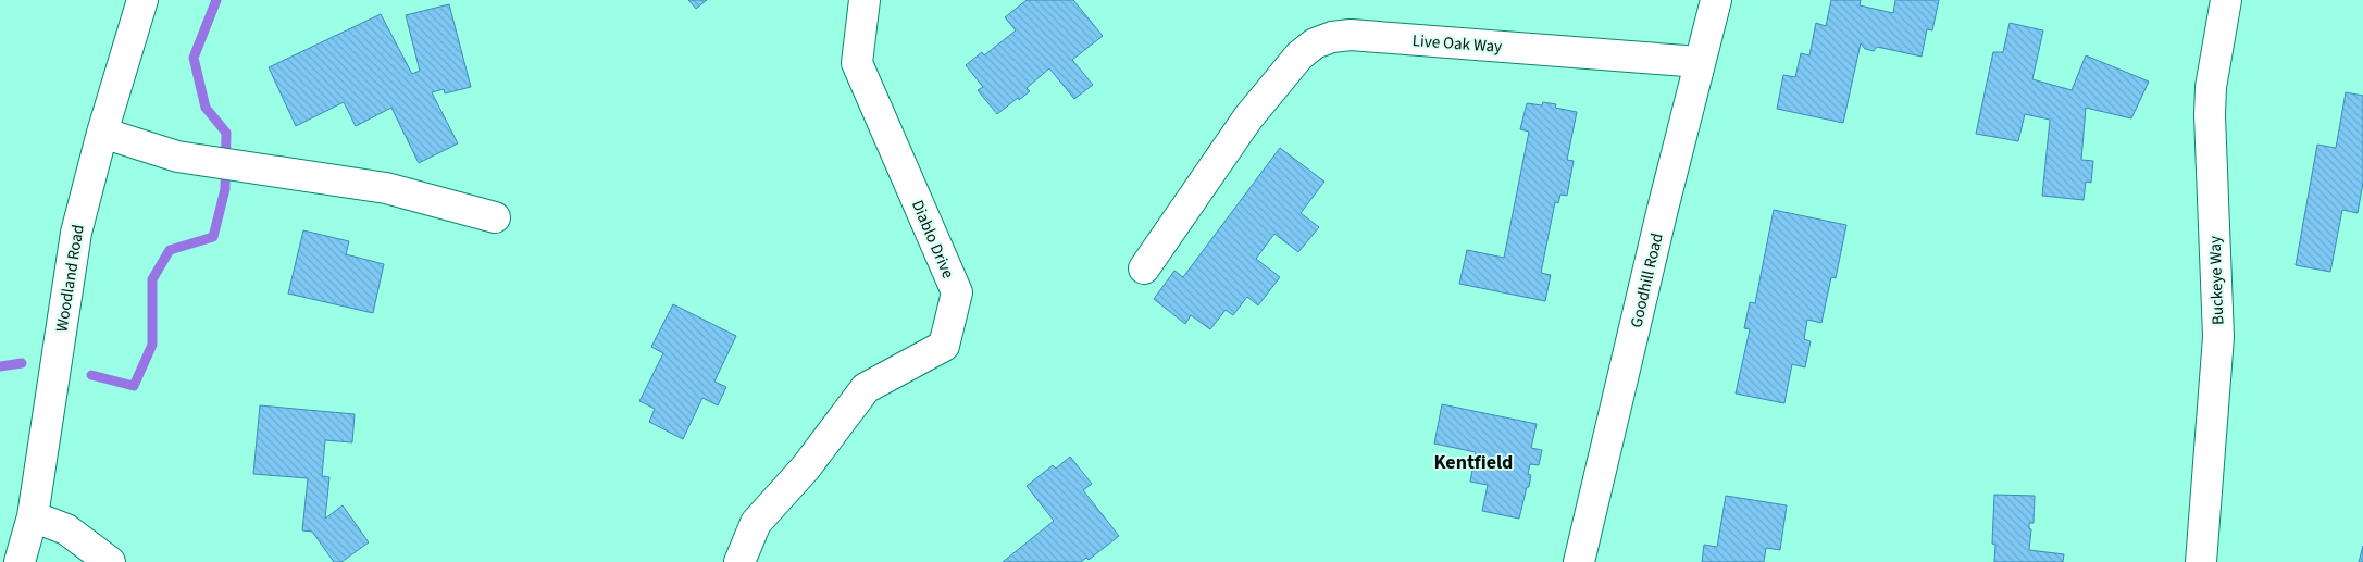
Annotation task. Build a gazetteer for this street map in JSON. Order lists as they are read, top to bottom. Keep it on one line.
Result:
{"streets":{"street":["Live Oak Way","Diablo Drive","Woodland Road","Goodhill Road","Buckeye Way"]},"crossings":[["Live Oak Way","Goodhill Road"]],"districts":["Kentfield"]}
